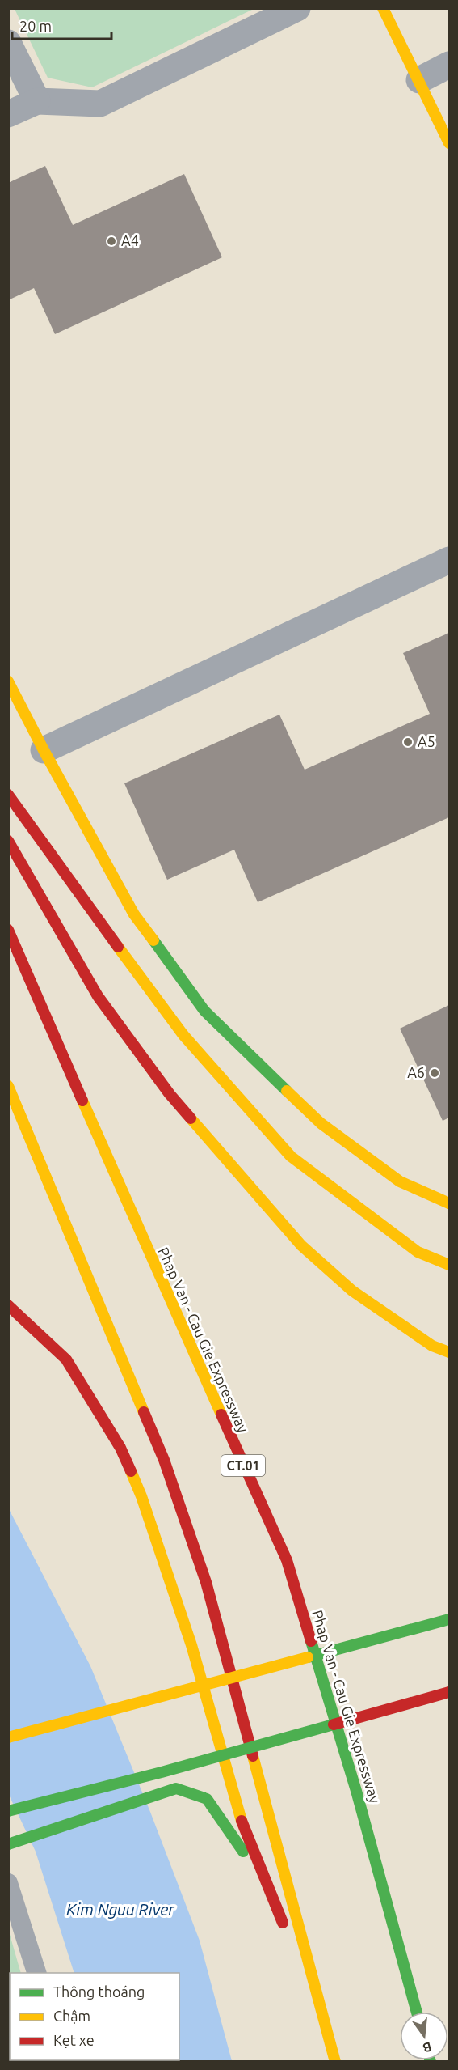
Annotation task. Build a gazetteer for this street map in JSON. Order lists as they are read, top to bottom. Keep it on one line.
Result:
{"streets":{"main road":["Phap Van - Cau Gie Expressway","CT.01"]},"water":["Kim Nguu River"],"places":["A4","A5","A6"],"legend":["Thông thoáng","Chậm","Kẹt xe"],"scale_bar":"20 m","north":"bottom"}
